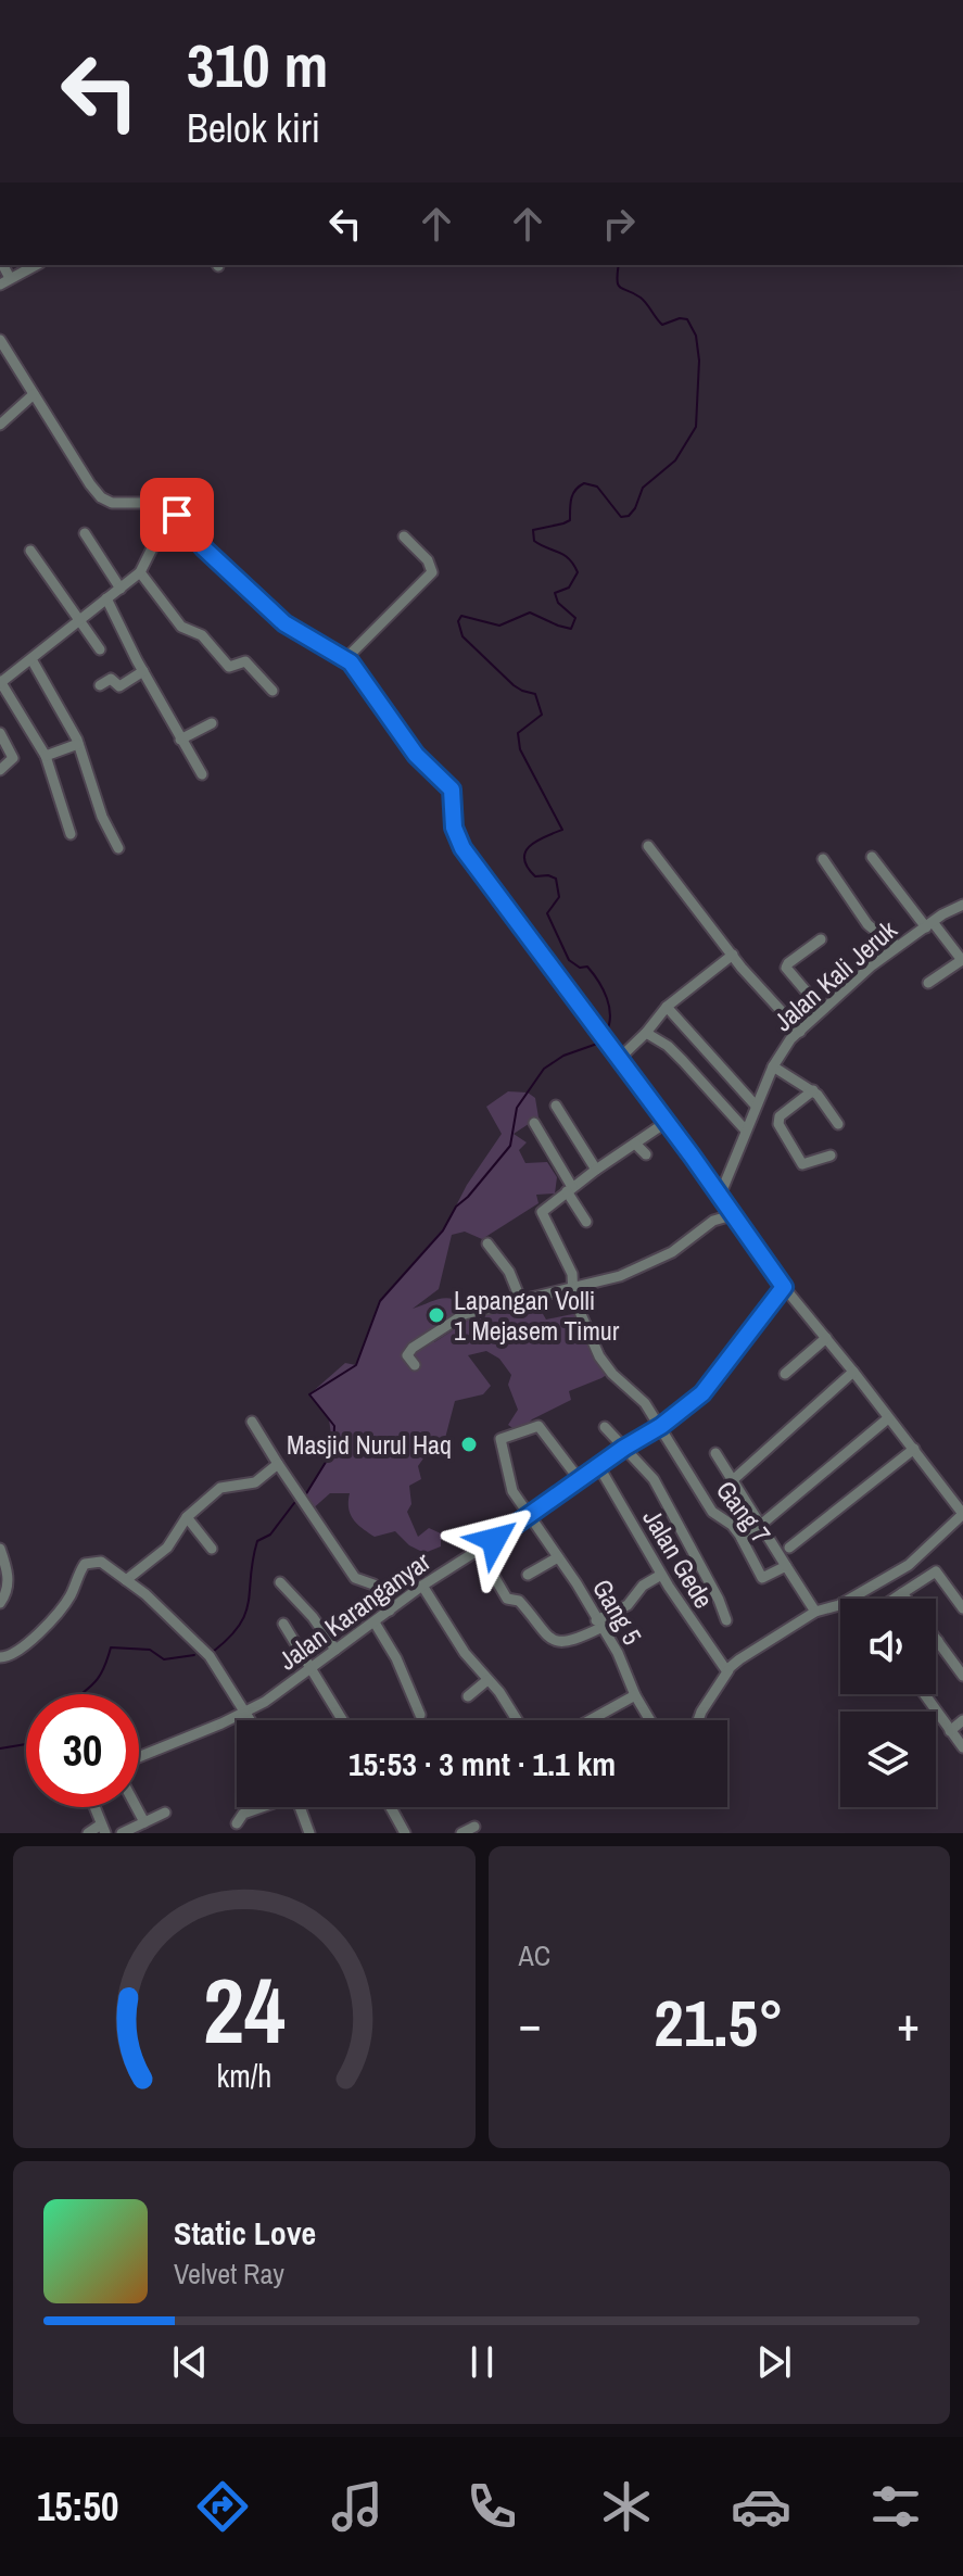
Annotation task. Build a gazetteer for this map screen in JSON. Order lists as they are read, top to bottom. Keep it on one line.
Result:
{"streets":{"street":["Jalan Kali Jeruk","Gang 7","Jalan Gede","Jalan Karanganyar","Gang 5"]},"crossings":[["Gang 7","Jalan Karanganyar"],["Jalan Gede","Jalan Karanganyar"],["Jalan Karanganyar","Gang 5"]],"places":["Lapangan Volli 1 Mejasem Timur","Masjid Nurul Haq"],"page":{"turn":["310 m","Belok kiri"],"limit":"30","trip":"15:53 · 3 mnt · 1.1 km","tile":"AC","heat":["−","21.5°","+"],"song":["Static Love","Velvet Ray"],"tabs":"15:50","gauge":["24","km/h"]}}
